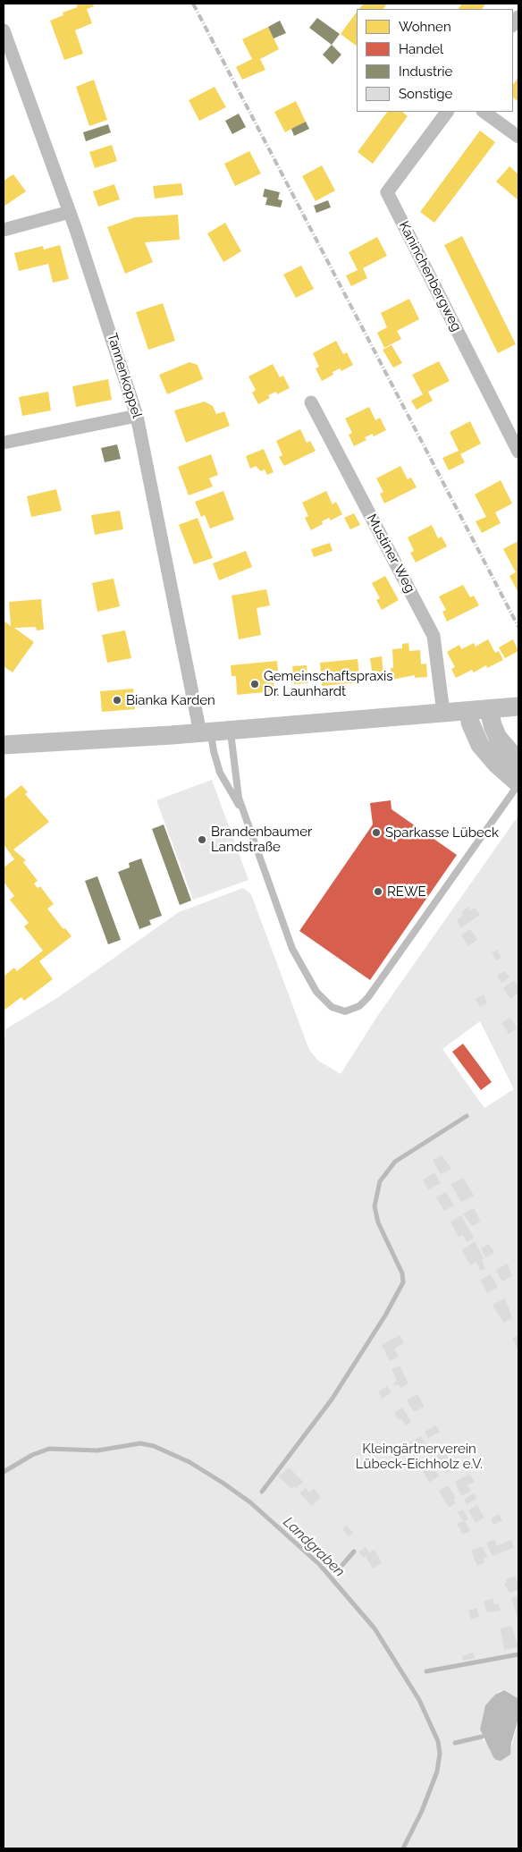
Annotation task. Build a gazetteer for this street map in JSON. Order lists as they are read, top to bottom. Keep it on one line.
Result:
{"streets":{"street":["Kaninchenbergweg","Tannenkoppel","Mustiner Weg"]},"water":["Landgraben"],"parks":["Kleingärtnerverein Lübeck-Eichholz e.V."],"places":["Gemeinschaftspraxis Dr. Launhardt","Bianka Karden","Sparkasse Lübeck","Brandenbaumer Landstraße","REWE"],"legend":["Wohnen","Handel","Industrie","Sonstige"]}
